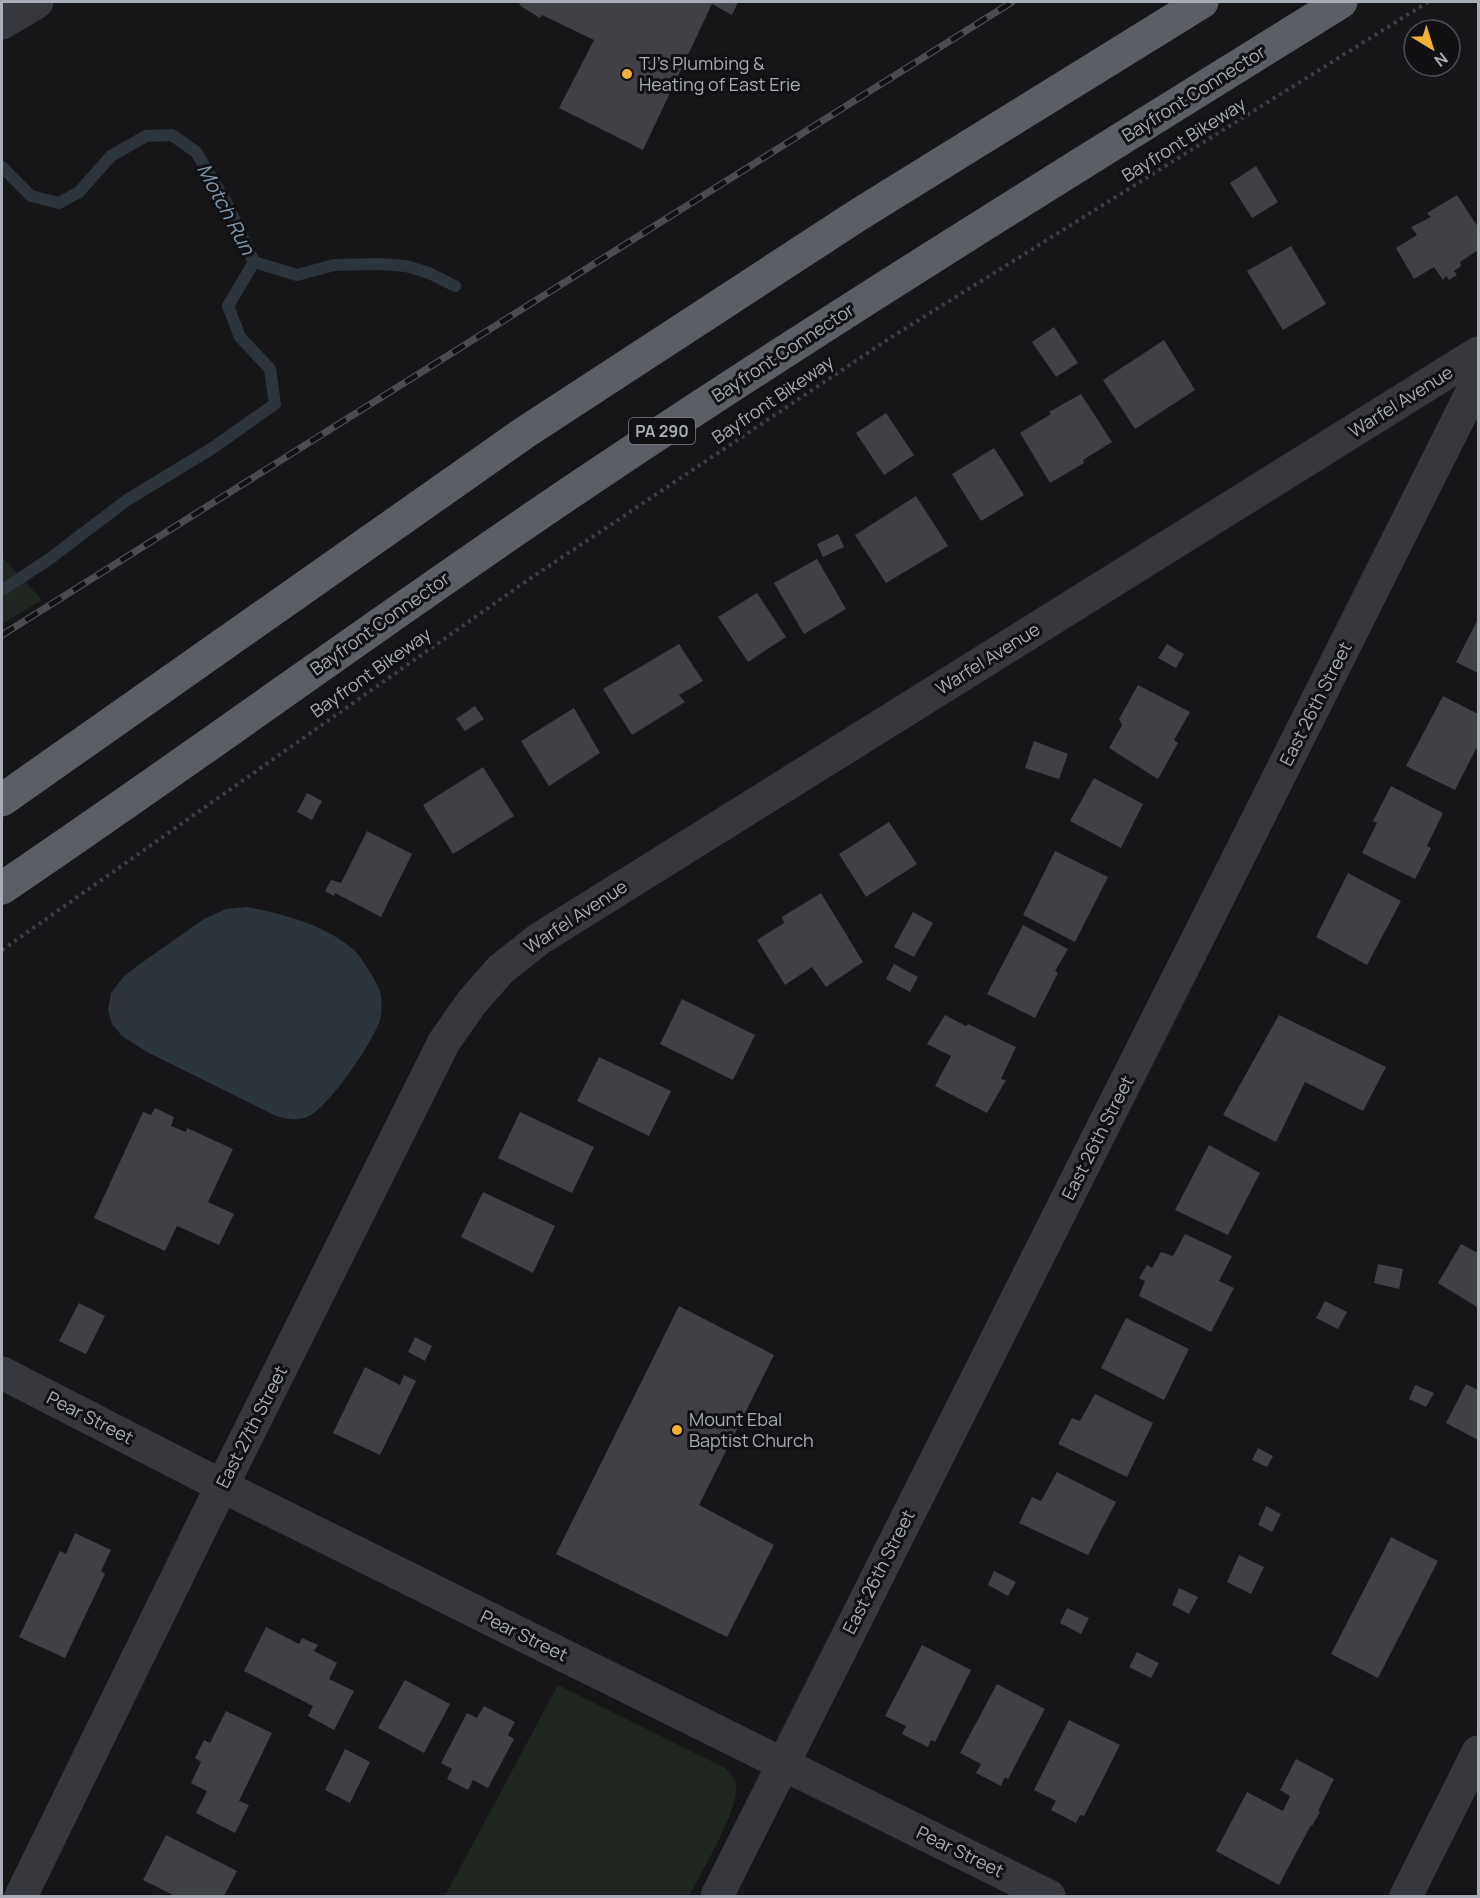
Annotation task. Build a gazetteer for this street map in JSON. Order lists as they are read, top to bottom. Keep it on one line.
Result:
{"streets":{"highway":["Bayfront Connector","PA 290"],"street":["Warfel Avenue","East 26th Street","Pear Street","East 27th Street"],"path":["Bayfront Bikeway"]},"crossings":[["Warfel Avenue","East 27th Street"],["East 26th Street","Pear Street"],["Pear Street","East 27th Street"]],"water":["Motch Run"],"places":["TJ's Plumbing & Heating of East Erie","Mount Ebal Baptist Church"],"north":"bottom right"}
